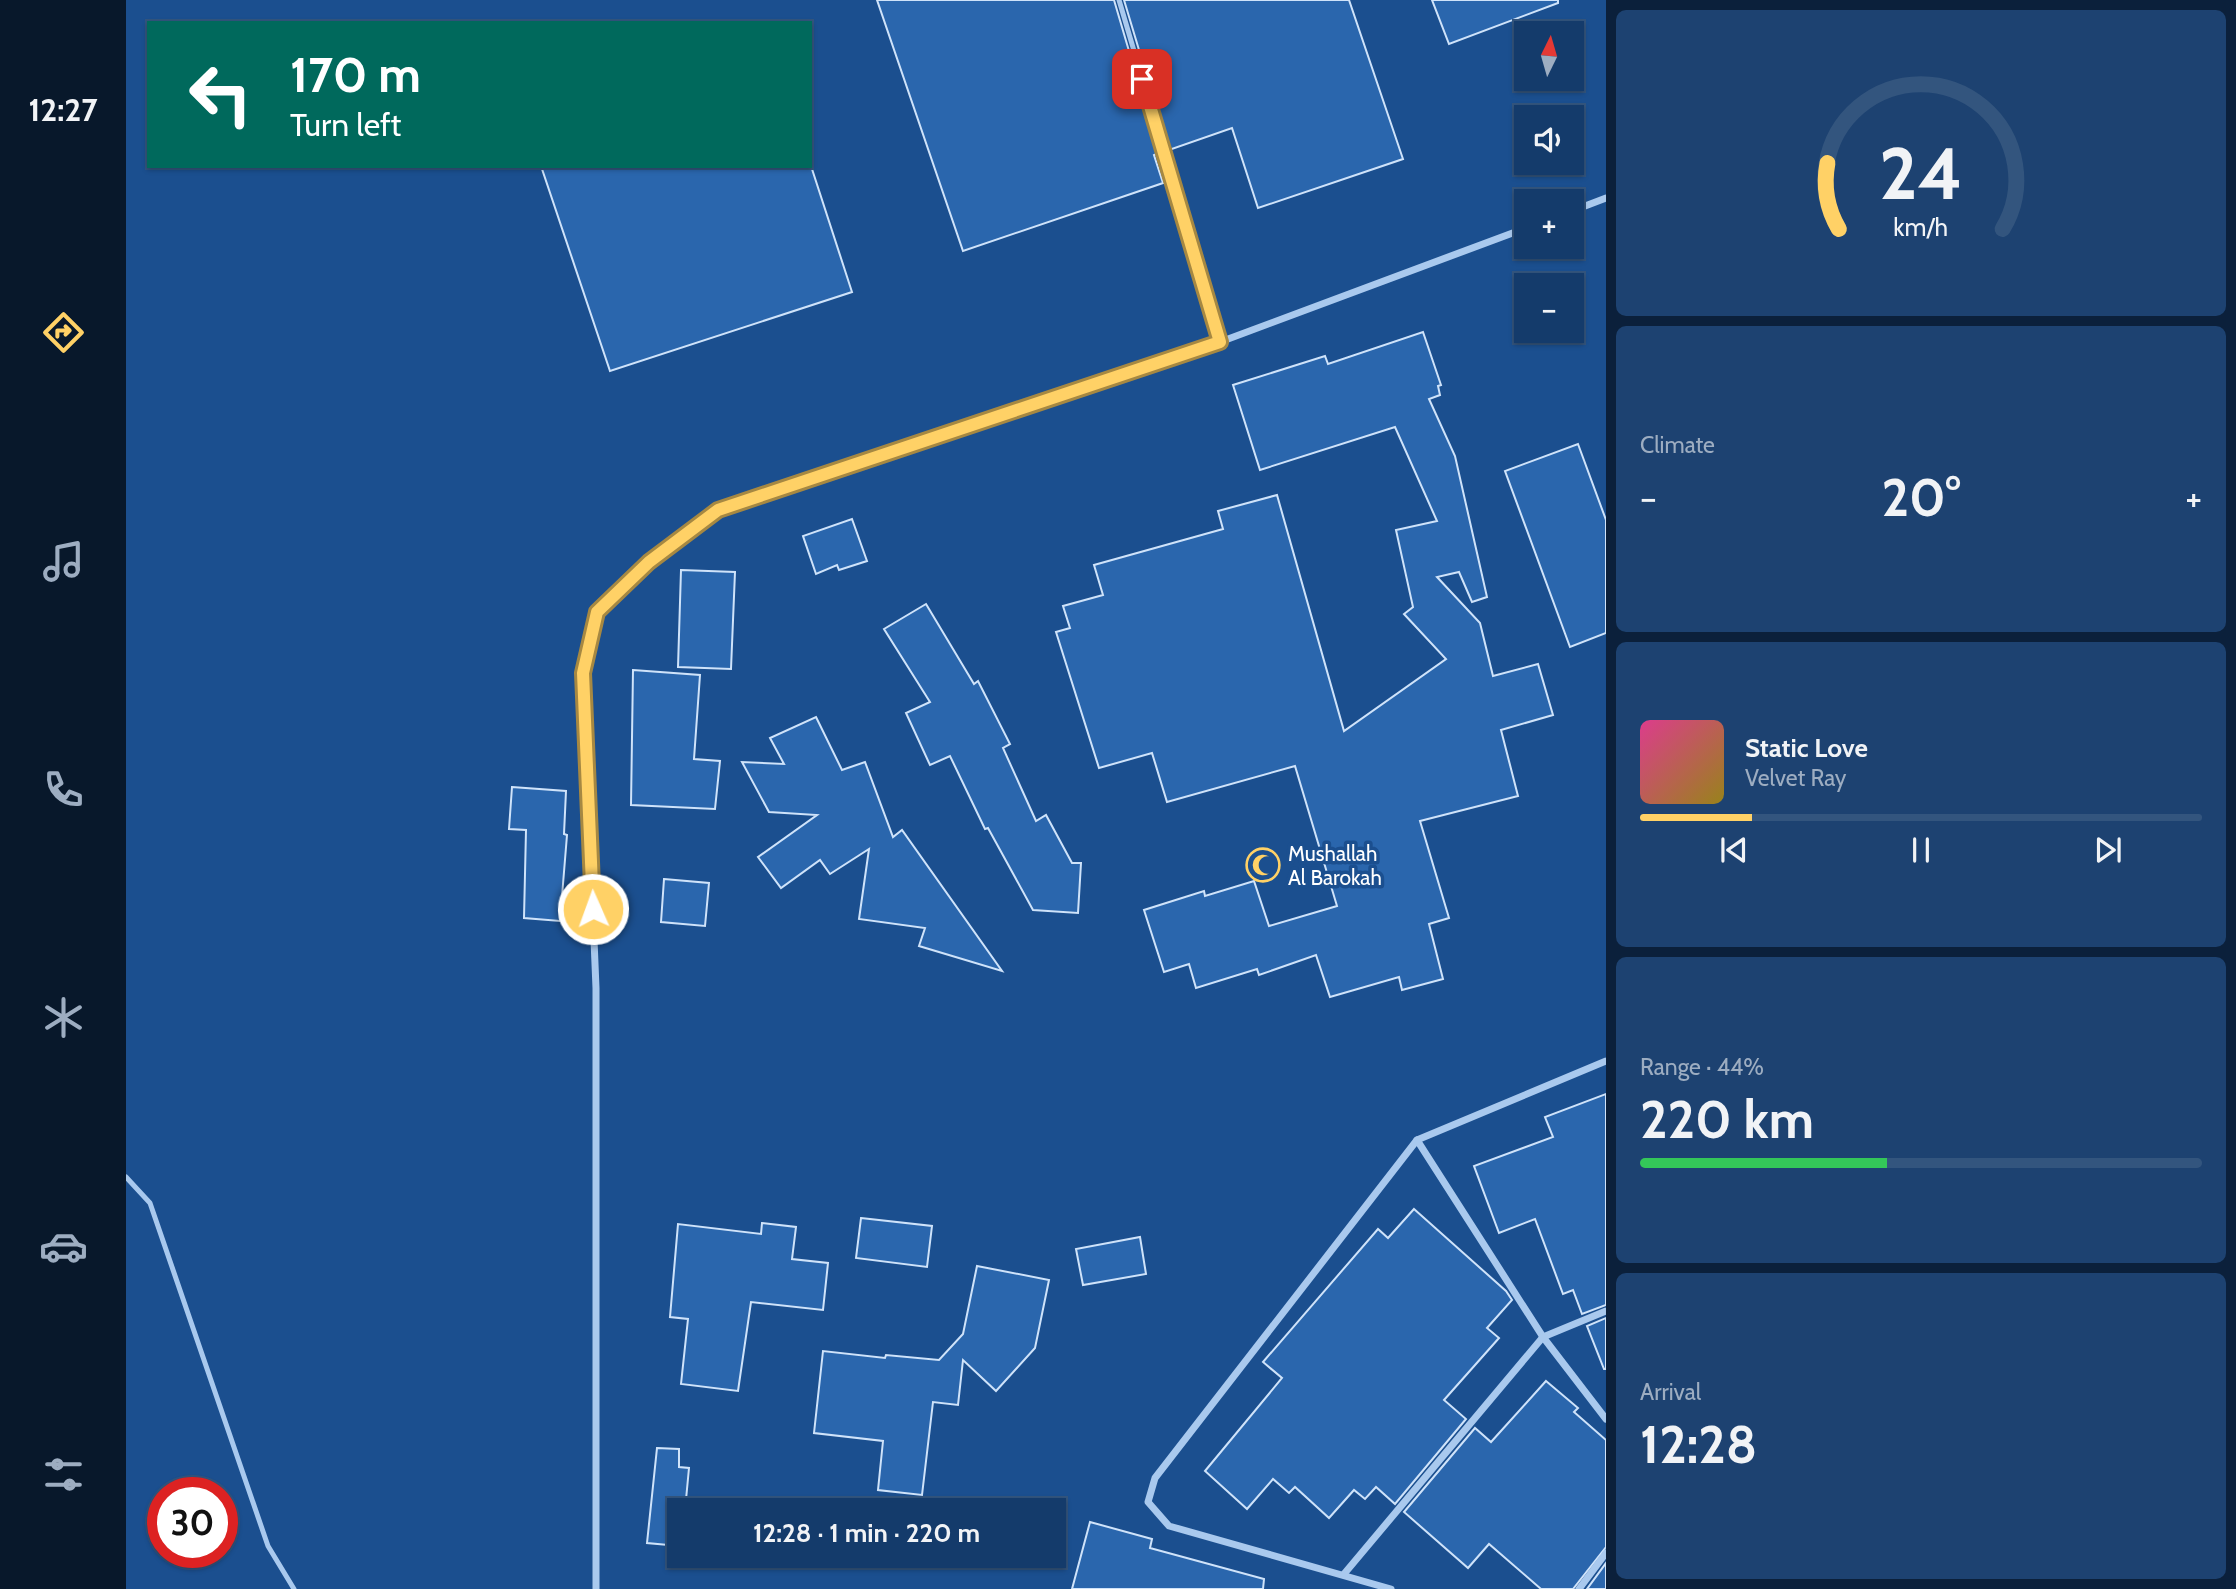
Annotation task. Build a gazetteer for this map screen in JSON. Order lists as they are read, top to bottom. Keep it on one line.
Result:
{"places":{"mosque":["Mushallah Al Barokah"]},"north":"top","page":{"tabs":"12:27","map_buttons":["+","−"],"turn":["170 m","Turn left"],"tile":["Climate",["Range · 44%","220 km"],["Arrival","12:28"]],"heat":["−","20°","+"],"song":["Static Love","Velvet Ray"],"limit":"30","trip":"12:28 · 1 min · 220 m","gauge":["24","km/h"]}}
